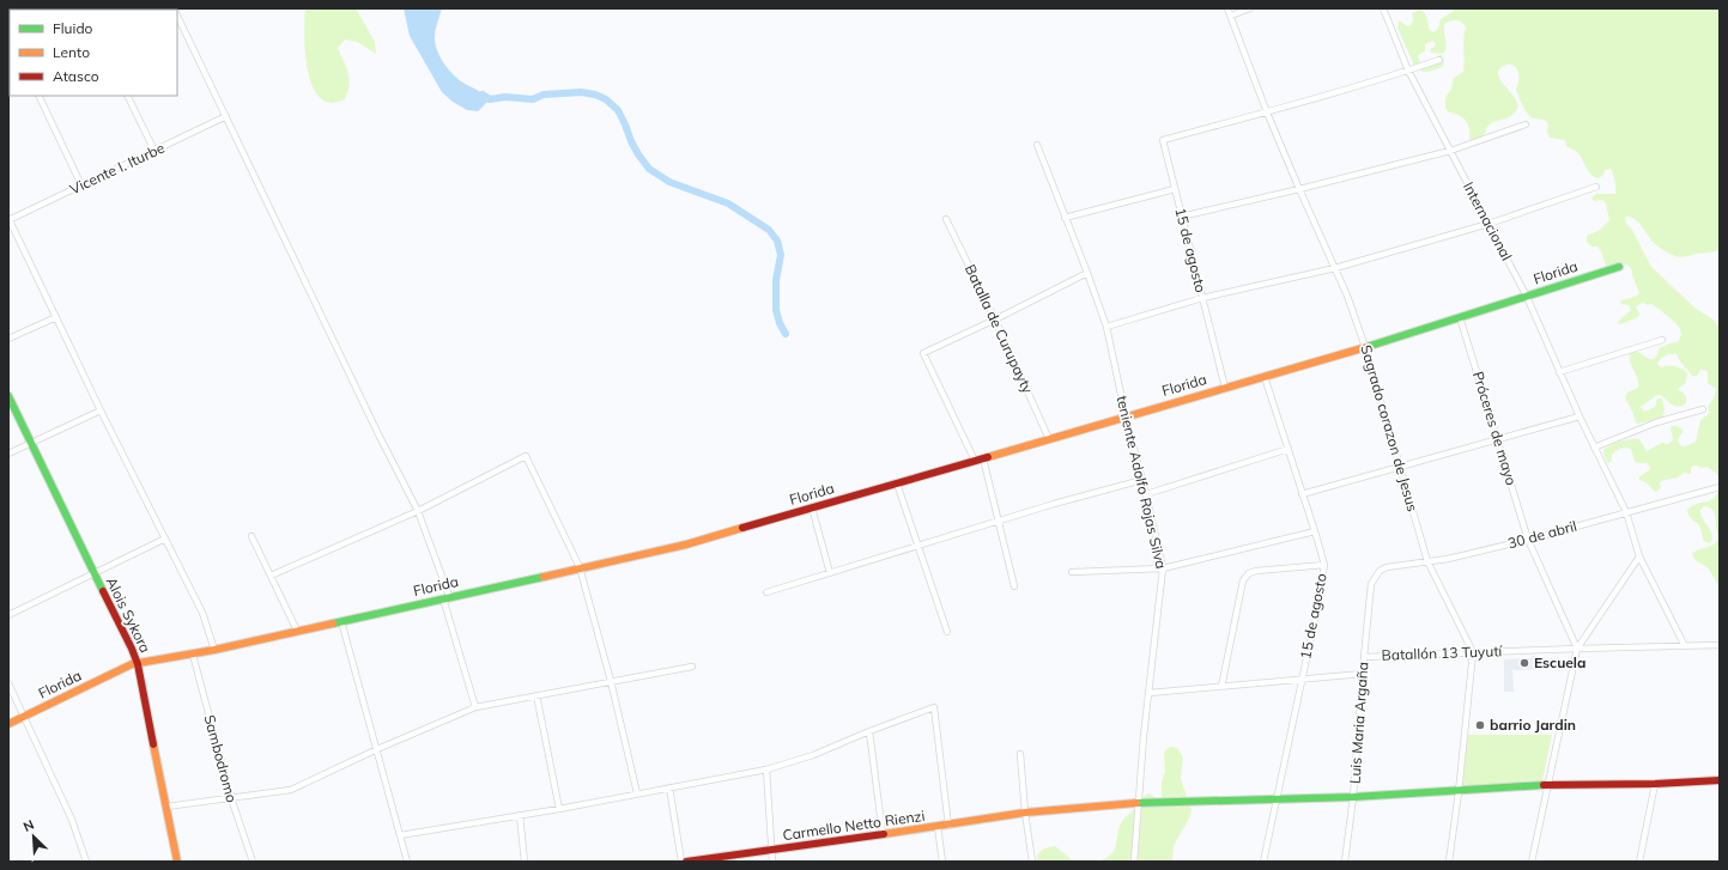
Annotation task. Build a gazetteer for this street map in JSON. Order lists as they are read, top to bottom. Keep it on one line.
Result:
{"streets":{"street":["Vicente I. Iturbe","Internacional","15 de agosto","Florida","Batalla de Curupayty","Sagrado corazon de Jesus","Próceres de mayo","teniente Adolfo Rojas Silva","30 de abril","Alois Sykora","Batallón 13 Tuyutí","Luis Maria Argaña","Sambodromo","Carmello Netto Rienzi"]},"crossings":[["Internacional","Florida"],["Internacional","30 de abril"],["Internacional","Batallón 13 Tuyutí"],["15 de agosto","Florida"],["15 de agosto","Sagrado corazon de Jesus"],["15 de agosto","Carmello Netto Rienzi"],["Florida","Batalla de Curupayty"],["Florida","Sagrado corazon de Jesus"],["Florida","Próceres de mayo"],["Florida","teniente Adolfo Rojas Silva"],["Florida","Alois Sykora"],["Florida","Sambodromo"],["Sagrado corazon de Jesus","30 de abril"],["Sagrado corazon de Jesus","Batallón 13 Tuyutí"],["Próceres de mayo","30 de abril"],["Próceres de mayo","Batallón 13 Tuyutí"],["teniente Adolfo Rojas Silva","Carmello Netto Rienzi"],["30 de abril","Luis Maria Argaña"],["Batallón 13 Tuyutí","Luis Maria Argaña"],["Luis Maria Argaña","Carmello Netto Rienzi"]],"places":["Escuela","barrio Jardin"],"legend":["Fluido","Lento","Atasco"],"north":"top left"}
